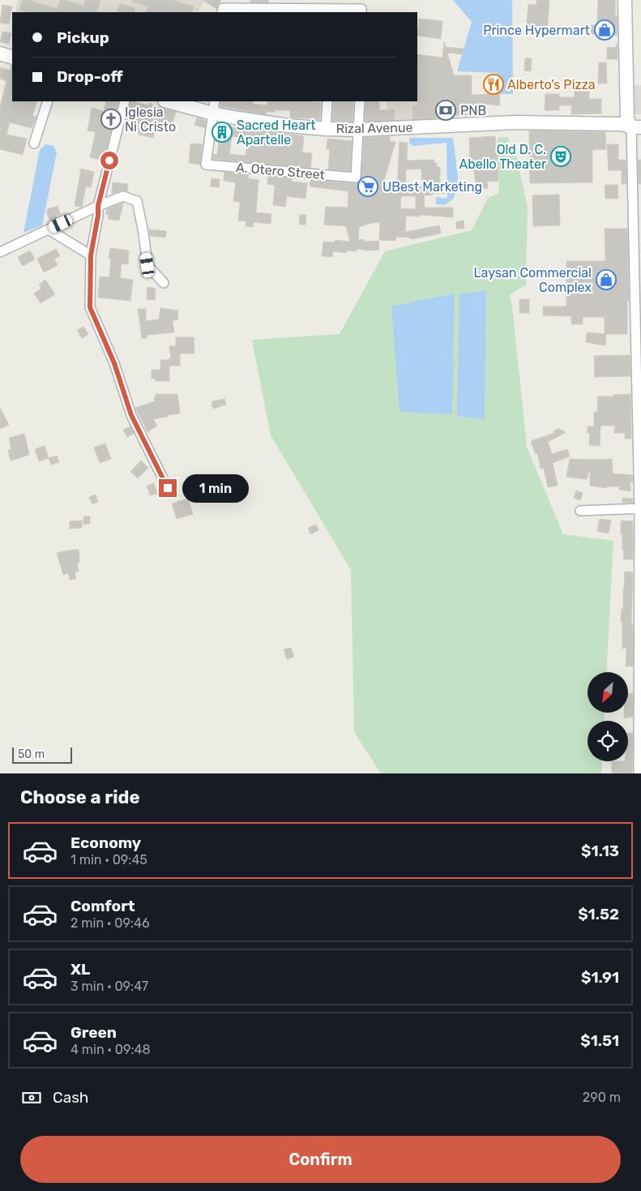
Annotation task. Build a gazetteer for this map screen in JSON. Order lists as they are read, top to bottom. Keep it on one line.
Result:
{"streets":{"main road":["Rizal Avenue"],"street":["A. Otero Street"]},"crossings":[["Rizal Avenue","A. Otero Street"]],"places":{"shop":["Prince Hypermart","Laysan Commercial Complex"],"restaurant":["Alberto's Pizza"],"bank":["PNB"],"church":["Iglesia Ni Cristo"],"building":["Sacred Heart Apartelle"],"theatre":["Old D. C. Abello Theater"],"supermarket":["UBest Marketing"]},"scale_bar":"50 m","north":"bottom left","page":{"banner":["Pickup","Drop-off"],"bubble":"1 min","scale":"50 m","heading":"Choose a ride","list":[{"name":"Economy","note":"1 min · 09:45","value":"$1.13"},{"name":"Comfort","note":"2 min · 09:46","value":"$1.52"},{"name":"XL","note":"3 min · 09:47","value":"$1.91"},{"name":"Green","note":"4 min · 09:48","value":"$1.51"}],"pay":["Cash","290 m"],"buttons":"Confirm"}}
